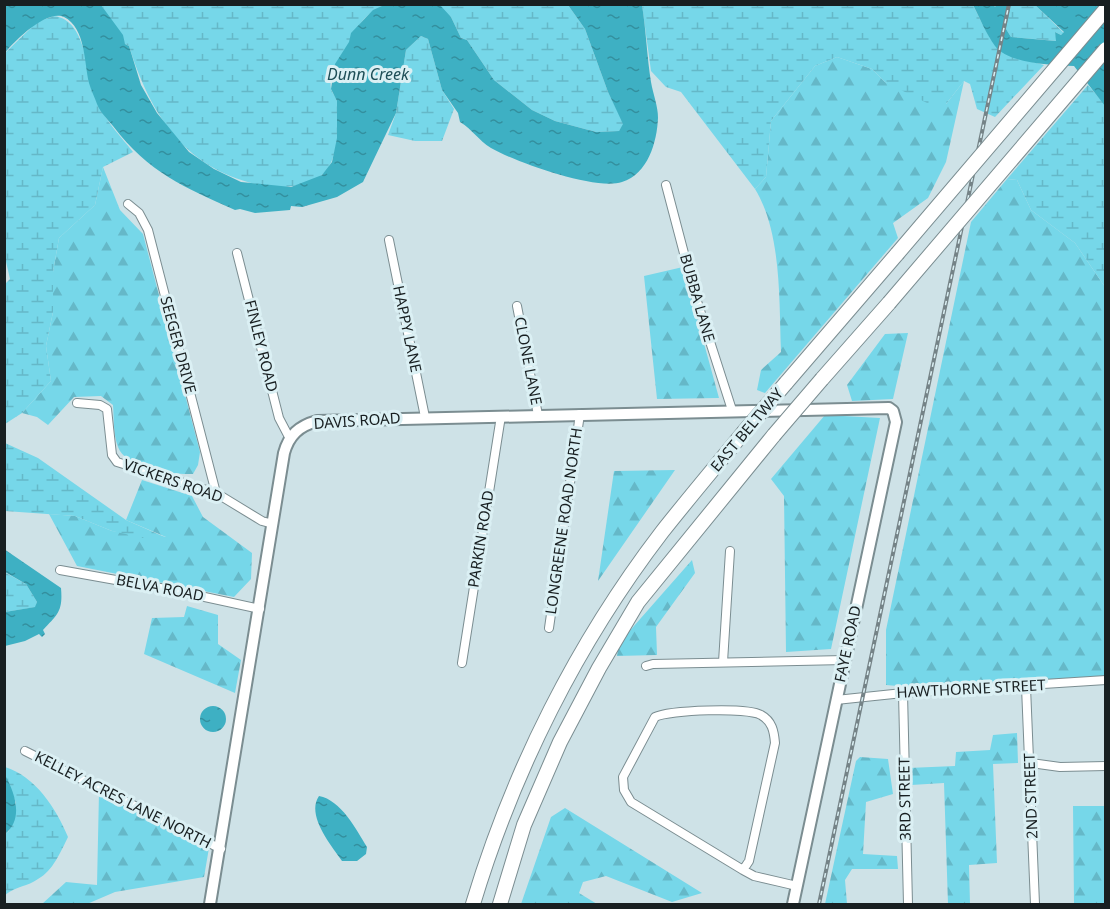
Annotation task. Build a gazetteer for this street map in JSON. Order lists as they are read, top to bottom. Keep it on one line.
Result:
{"streets":{"highway":["EAST BELTWAY"],"street":["BUBBA LANE","HAPPY LANE","SEEGER DRIVE","FINLEY ROAD","CLONE LANE","DAVIS ROAD","VICKERS ROAD","LONGREENE ROAD NORTH","PARKIN ROAD","BELVA ROAD","FAYE ROAD","HAWTHORNE STREET","2ND STREET","3RD STREET","KELLEY ACRES LANE NORTH"]},"crossings":[["BUBBA LANE","DAVIS ROAD"],["HAPPY LANE","DAVIS ROAD"],["SEEGER DRIVE","VICKERS ROAD"],["FINLEY ROAD","DAVIS ROAD"],["CLONE LANE","DAVIS ROAD"],["DAVIS ROAD","LONGREENE ROAD NORTH"],["DAVIS ROAD","PARKIN ROAD"],["DAVIS ROAD","FAYE ROAD"],["FAYE ROAD","HAWTHORNE STREET"],["HAWTHORNE STREET","2ND STREET"],["HAWTHORNE STREET","3RD STREET"]],"water":["Dunn Creek"]}
